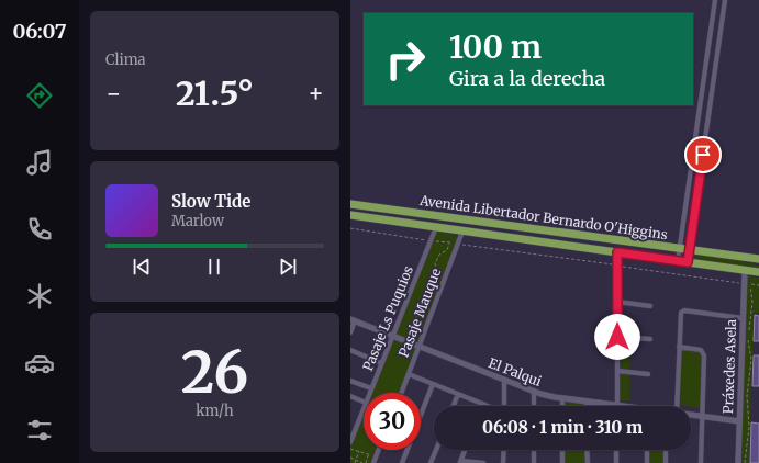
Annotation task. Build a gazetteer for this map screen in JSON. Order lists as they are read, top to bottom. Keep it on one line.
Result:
{"streets":{"main road":["Avenida Libertador Bernardo O'Higgins"],"street":["Pasaje Mauque","Pasaje Ls Puquios","Práxedes Asela","El Palqui"]},"crossings":[["Avenida Libertador Bernardo O'Higgins","Pasaje Mauque"],["Avenida Libertador Bernardo O'Higgins","Pasaje Ls Puquios"],["Avenida Libertador Bernardo O'Higgins","Práxedes Asela"],["Pasaje Mauque","El Palqui"],["Pasaje Ls Puquios","El Palqui"],["Práxedes Asela","El Palqui"]],"page":{"tabs":"06:07","tile":["Clima",["26","km/h"]],"turn":["100 m","Gira a la derecha"],"heat":["−","21.5°","+"],"song":["Slow Tide","Marlow"],"limit":"30","trip":"06:08 · 1 min · 310 m"}}
